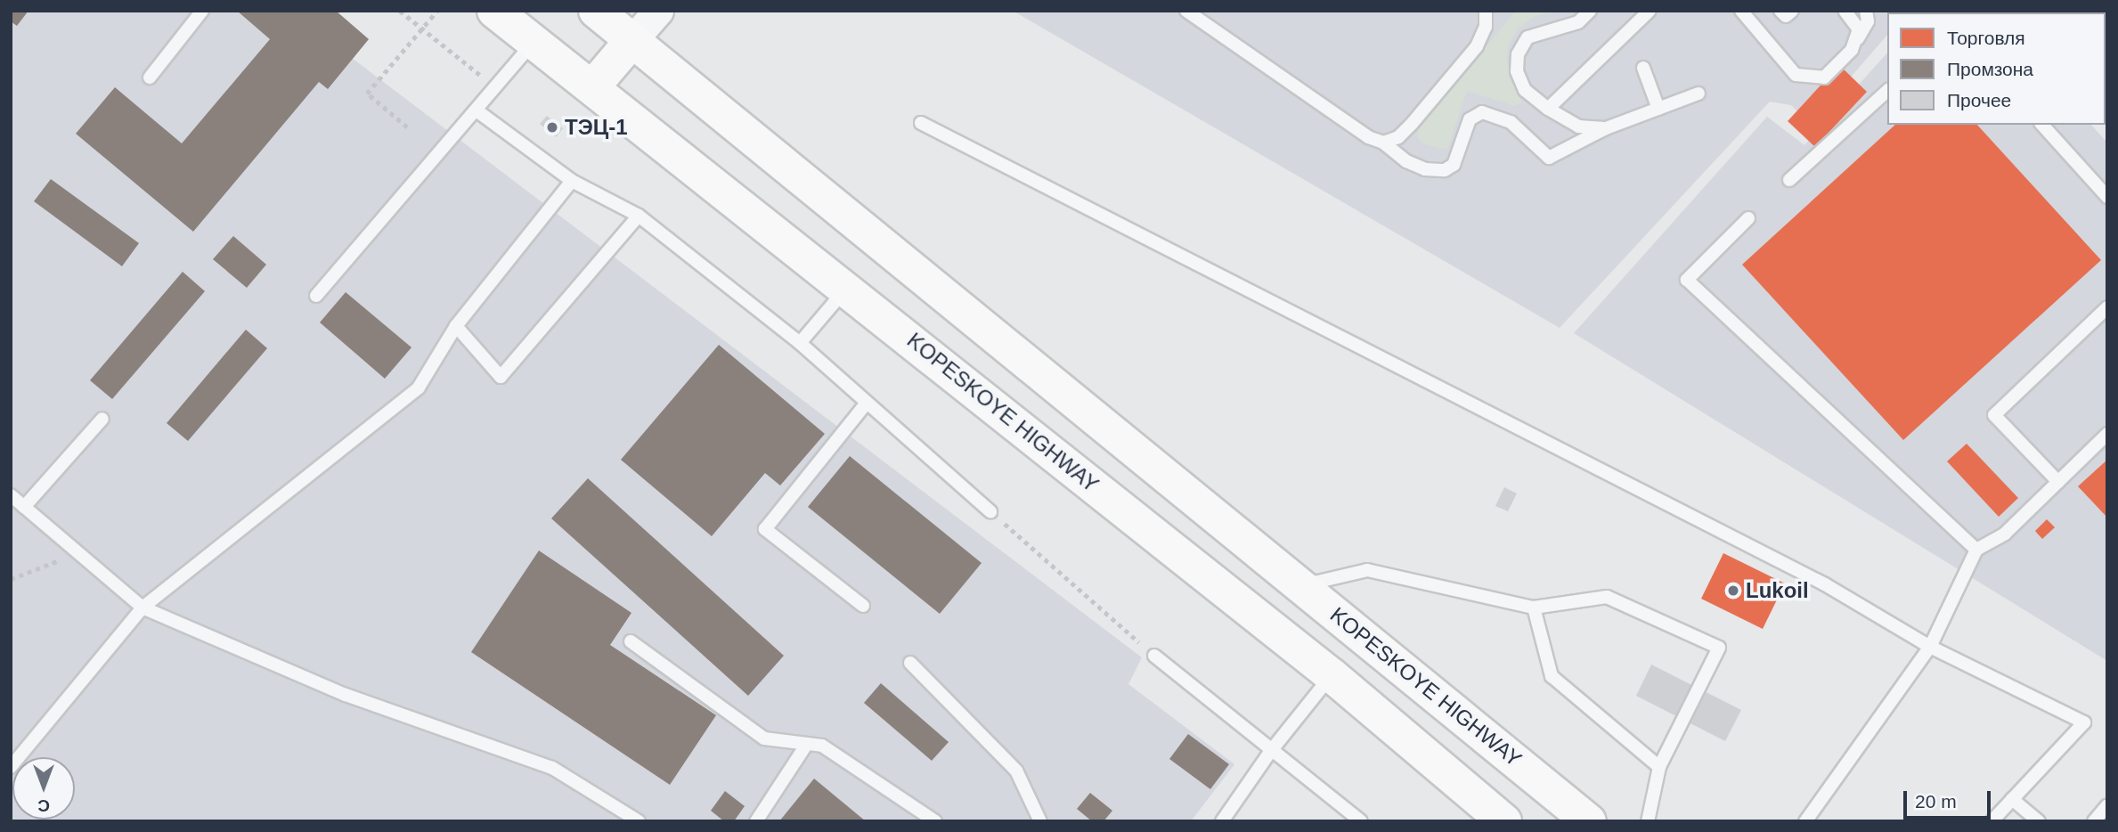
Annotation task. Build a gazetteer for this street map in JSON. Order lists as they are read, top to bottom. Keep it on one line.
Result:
{"streets":{"main road":["KOPESKOYE HIGHWAY"]},"places":["ТЭЦ-1","Lukoil"],"legend":["Торговля","Промзона","Прочее"],"scale_bar":"20 m","north":"bottom"}
